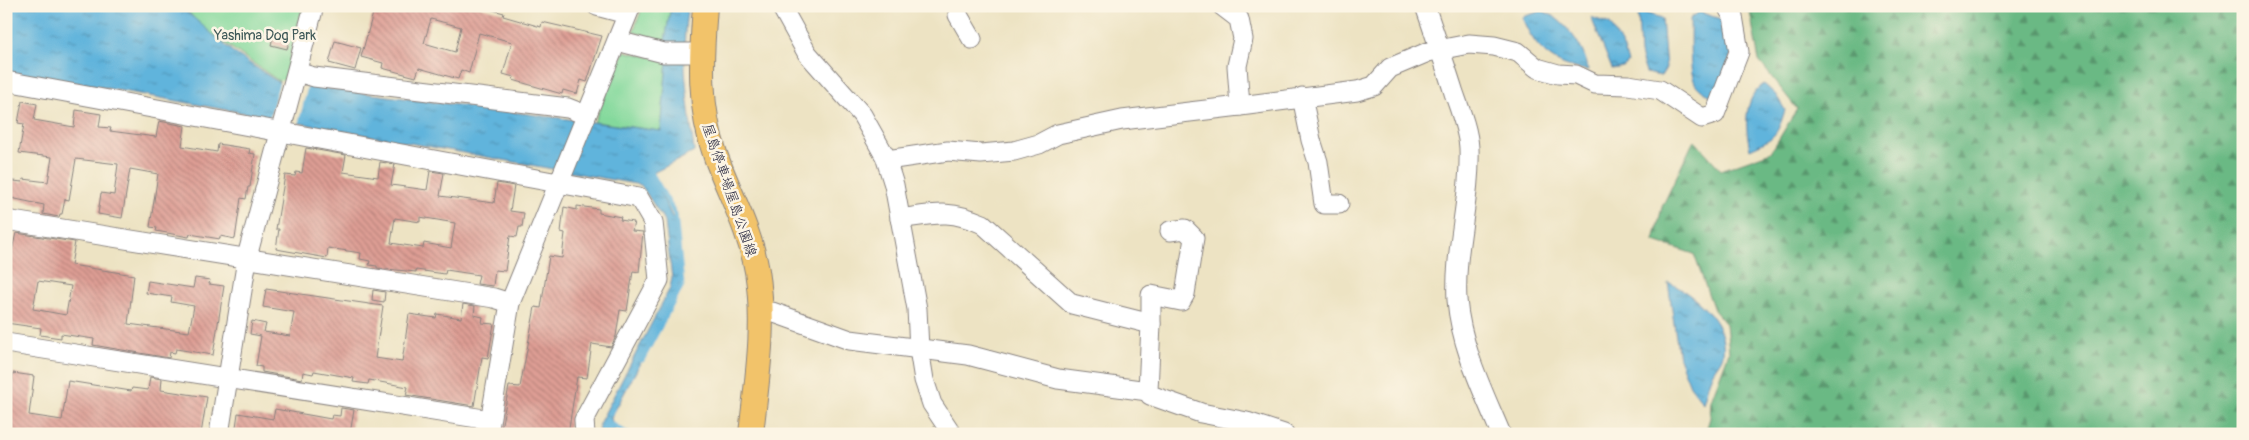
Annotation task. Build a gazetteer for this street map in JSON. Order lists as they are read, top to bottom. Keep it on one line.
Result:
{"streets":{"main road":["屋島停車場屋島公園線"]},"parks":["Yashima Dog Park"]}
